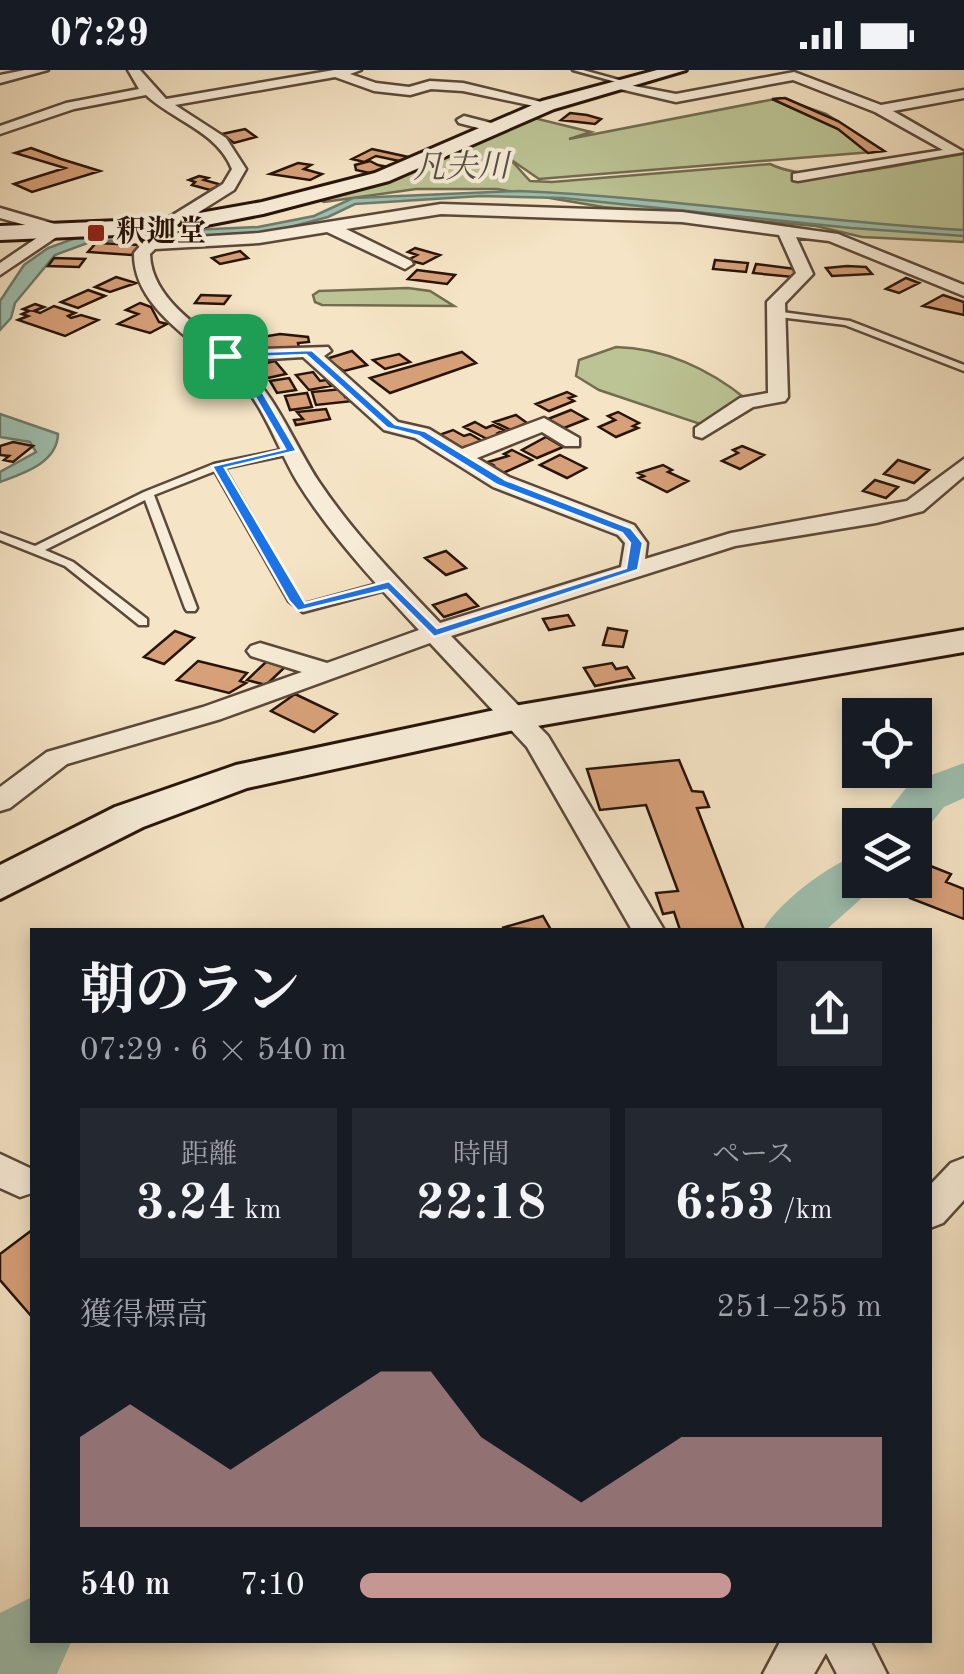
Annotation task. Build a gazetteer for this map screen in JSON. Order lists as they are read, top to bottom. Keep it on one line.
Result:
{"water":["凡夫川"],"places":{"transit":["釈迦堂"]},"page":{"status":"07:29","heading":["朝のラン","07:29 · 6 × 540 m"],"stats":[["距離","3.24 km"],["時間","22:18"],["ペース","6:53 /km"]],"chart":["獲得標高","251–255 m"],"list":[{"name":"540 m","note":"7:10"}]}}
